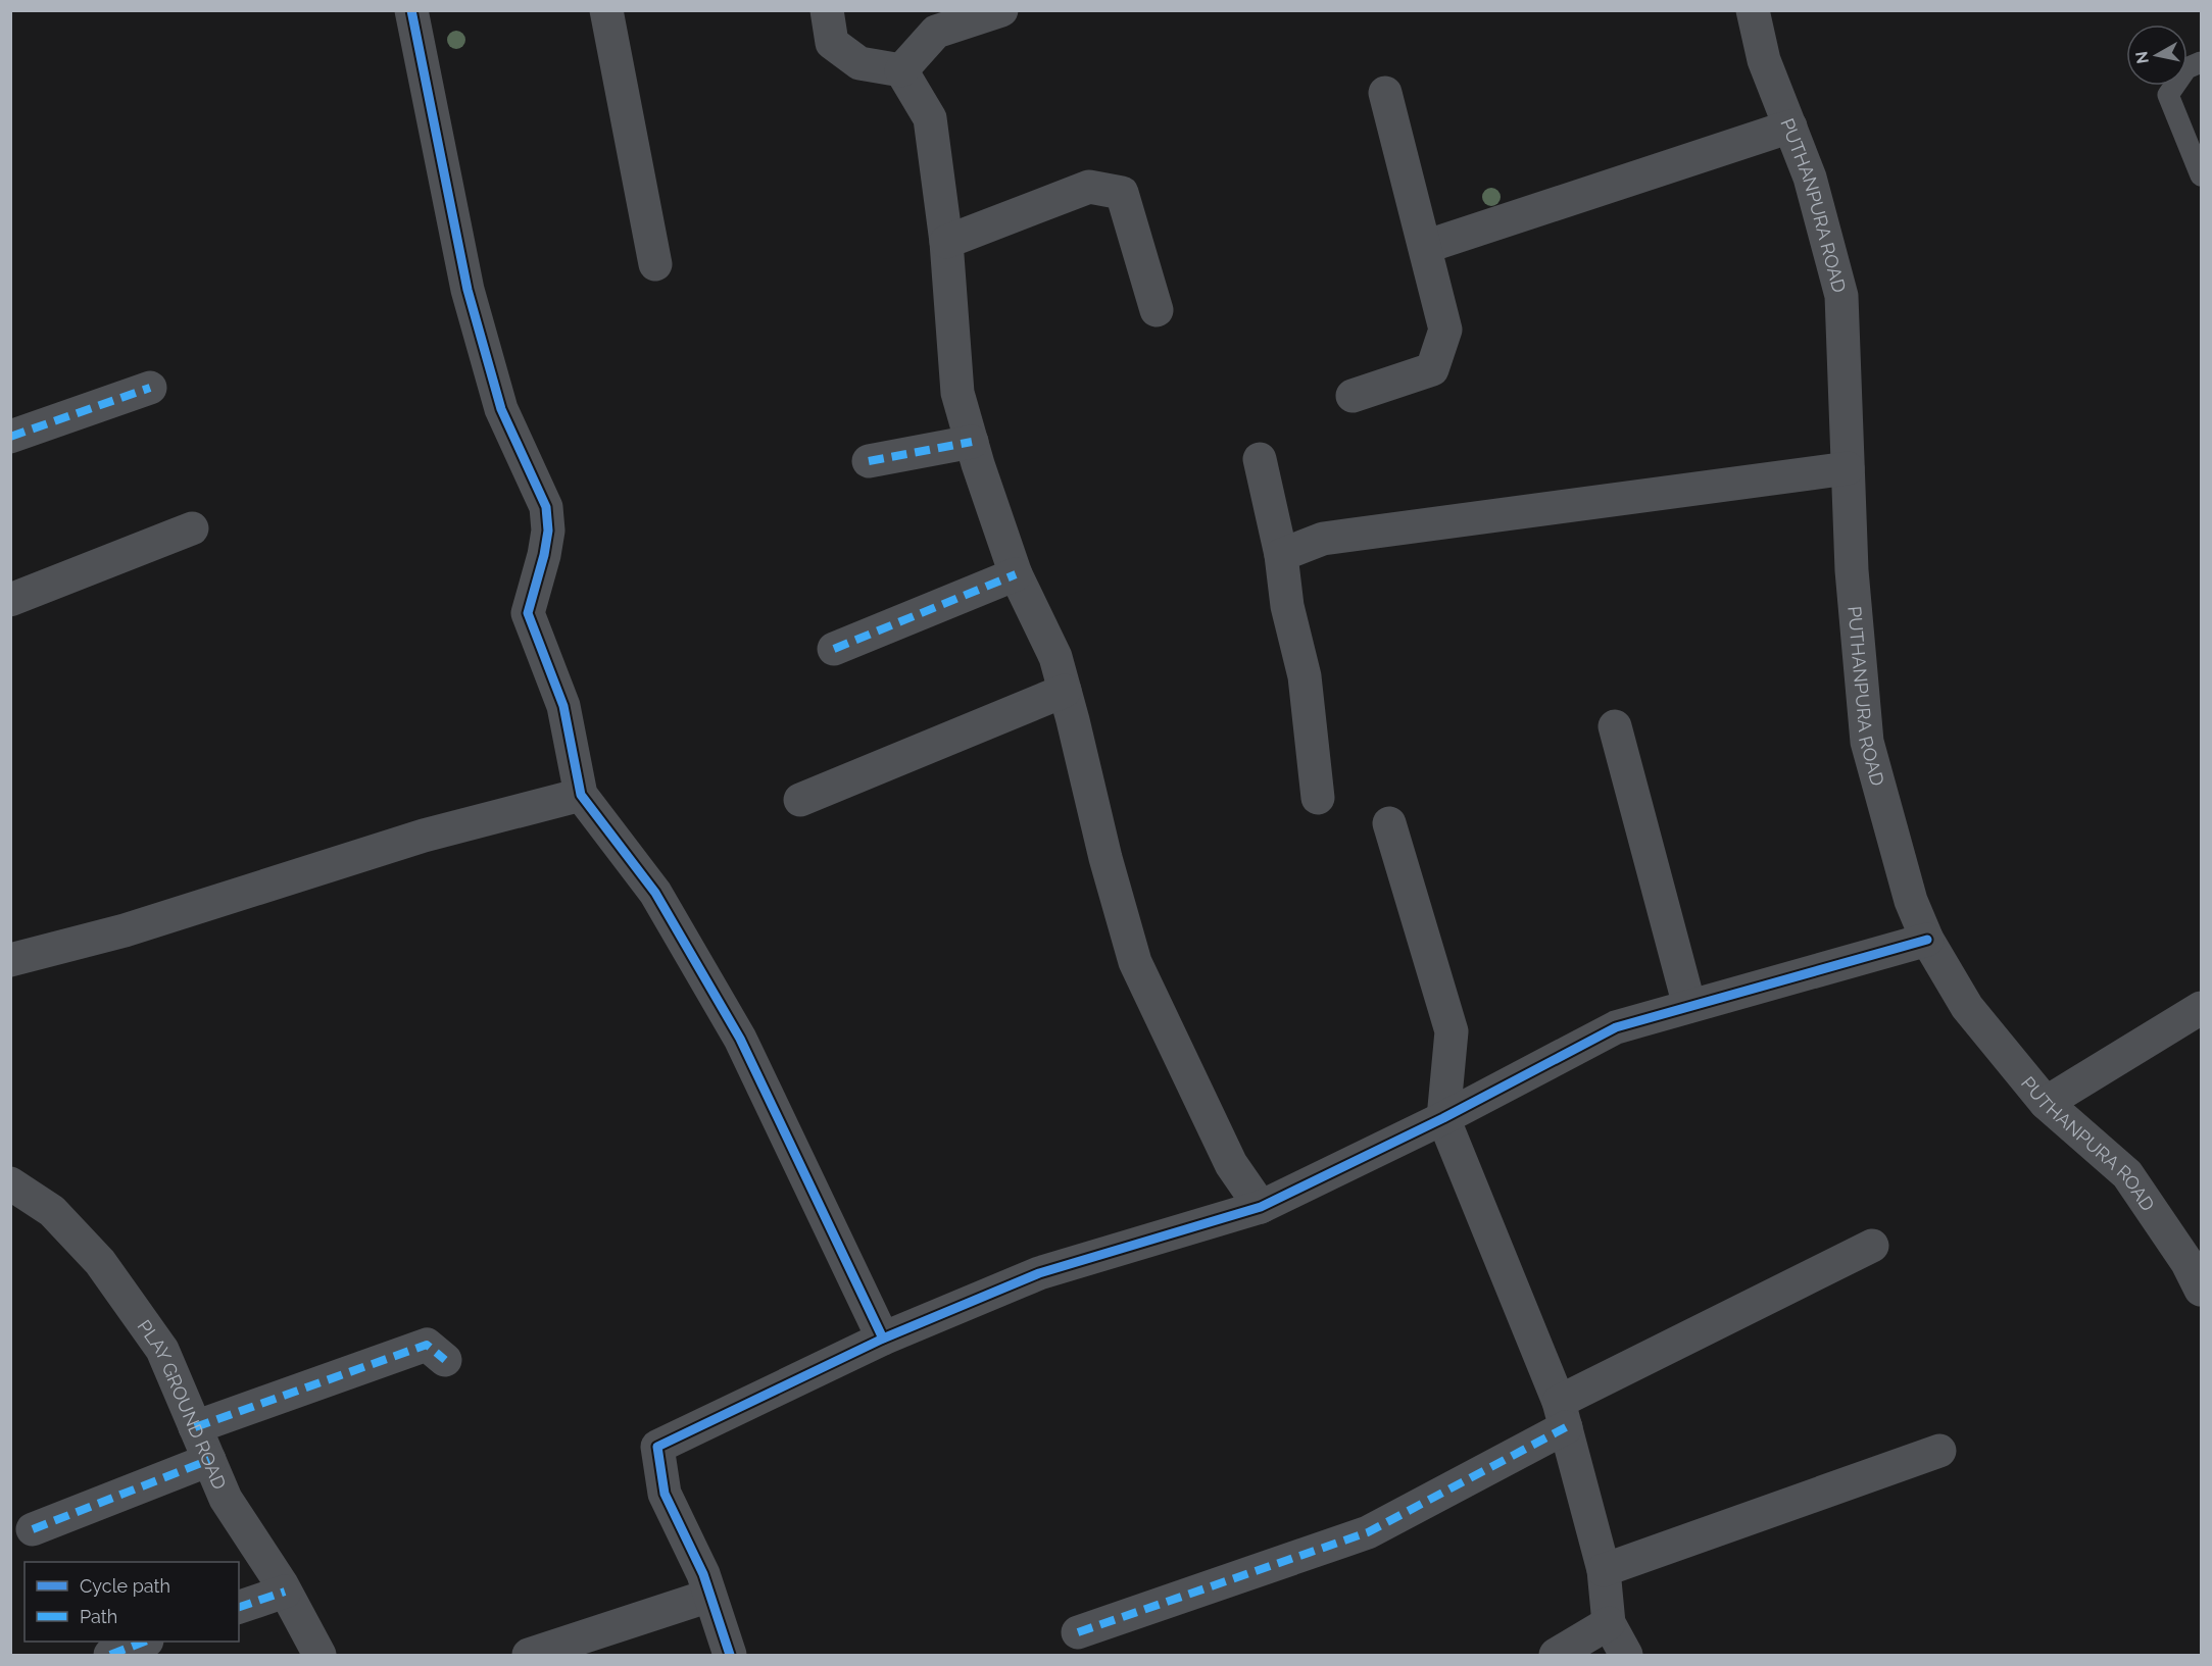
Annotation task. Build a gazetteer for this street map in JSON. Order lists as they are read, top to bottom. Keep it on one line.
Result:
{"streets":{"street":["PUTHANPURA ROAD","PLAY GROUND ROAD"]},"legend":["Cycle path","Path"],"north":"left"}
